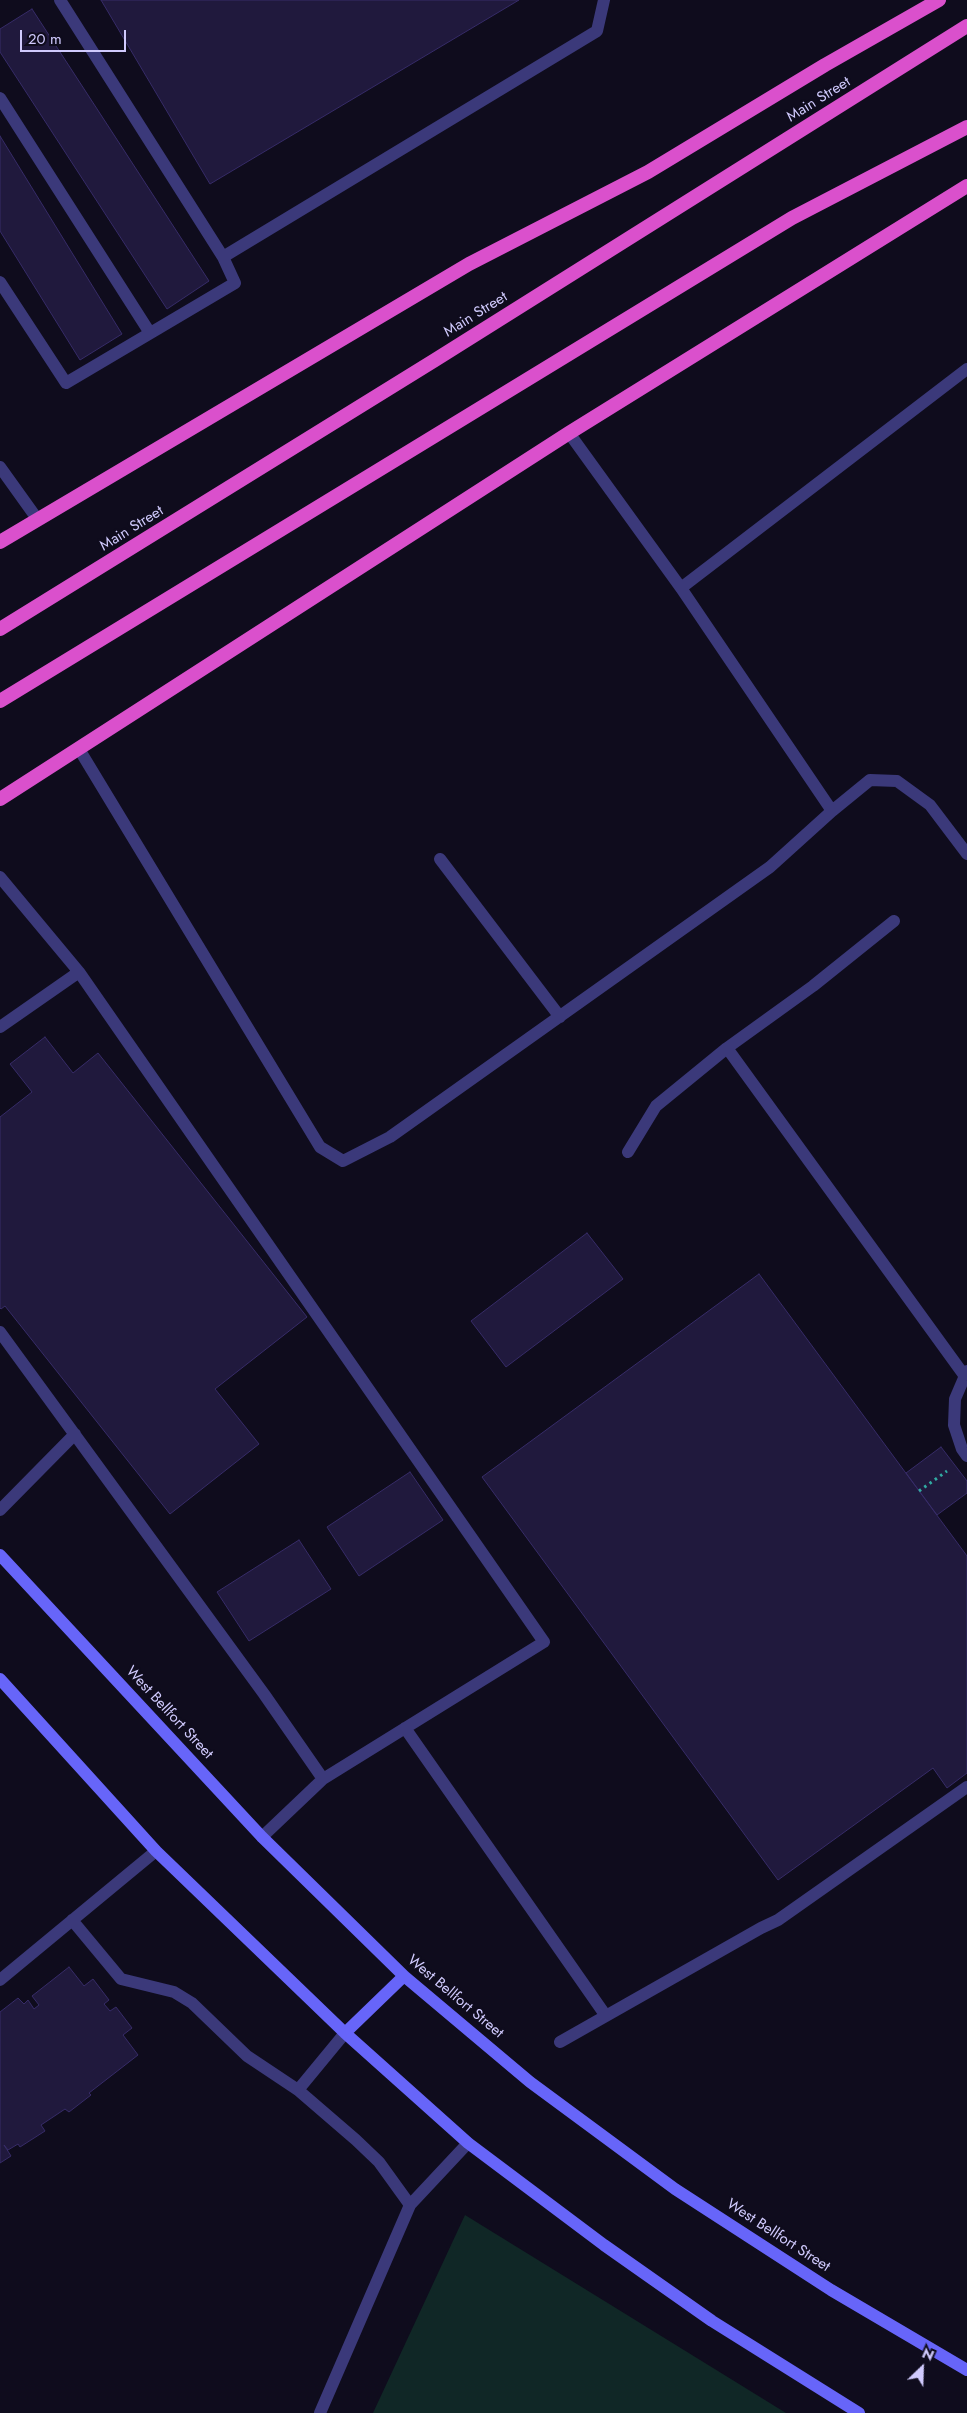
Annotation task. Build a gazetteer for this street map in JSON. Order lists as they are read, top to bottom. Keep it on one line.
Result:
{"streets":{"highway":["Main Street"],"main road":["West Bellfort Street"]},"scale_bar":"20 m","north":"top right"}
